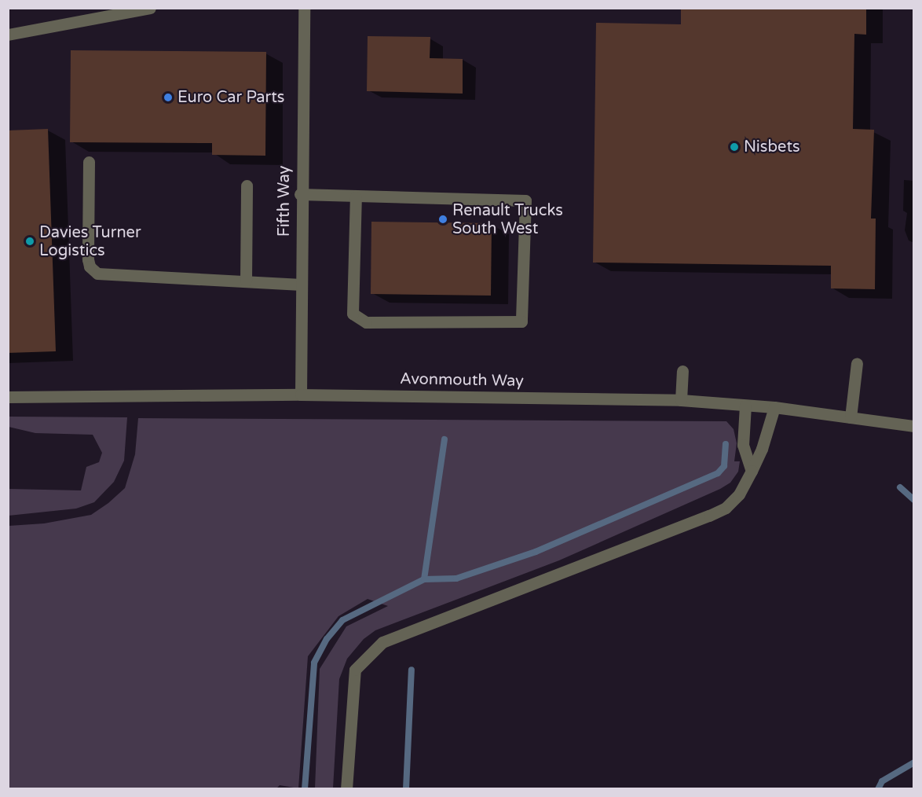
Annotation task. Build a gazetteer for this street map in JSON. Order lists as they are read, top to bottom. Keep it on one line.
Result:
{"streets":{"street":["Fifth Way","Avonmouth Way"]},"crossings":[["Fifth Way","Avonmouth Way"]],"places":["Euro Car Parts","Nisbets","Renault Trucks South West","Davies Turner Logistics"]}
